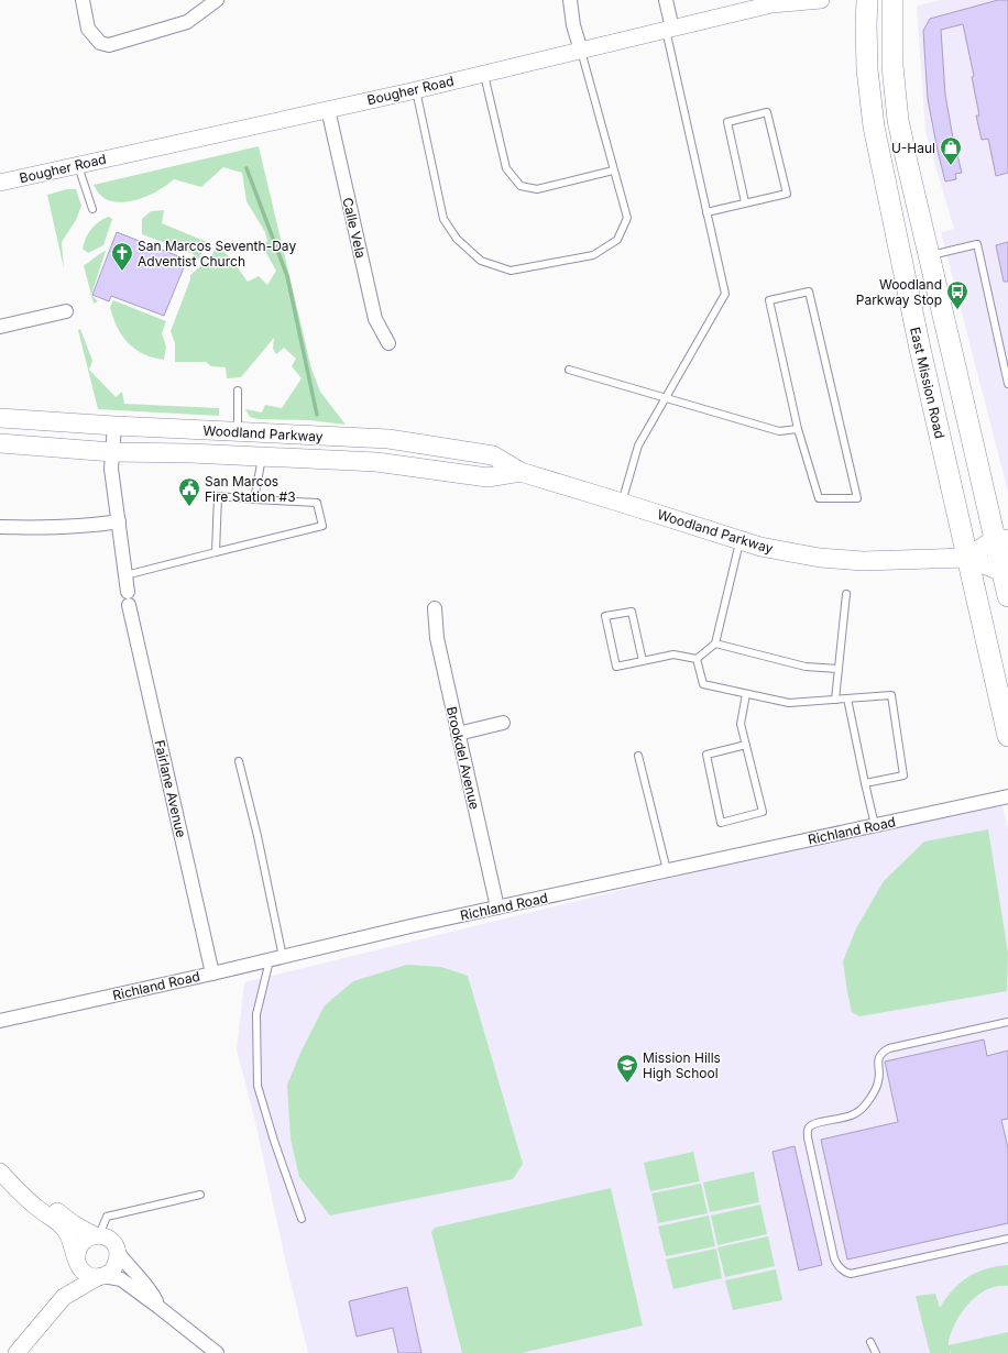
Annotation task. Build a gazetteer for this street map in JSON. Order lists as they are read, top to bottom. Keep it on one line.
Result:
{"streets":{"main road":["East Mission Road","Woodland Parkway"],"street":["Bougher Road","Calle Vela","Brookdel Avenue","Fairlane Avenue","Richland Road"]},"crossings":[["Bougher Road","Calle Vela"],["East Mission Road","Woodland Parkway"],["Brookdel Avenue","Richland Road"],["Fairlane Avenue","Richland Road"]],"places":{"shop":["U-Haul"],"church":["San Marcos Seventh-Day Adventist Church"],"bus stop":["Woodland Parkway Stop"],"public building":["San Marcos Fire Station #3"],"school or university":["Mission Hills High School"]}}
